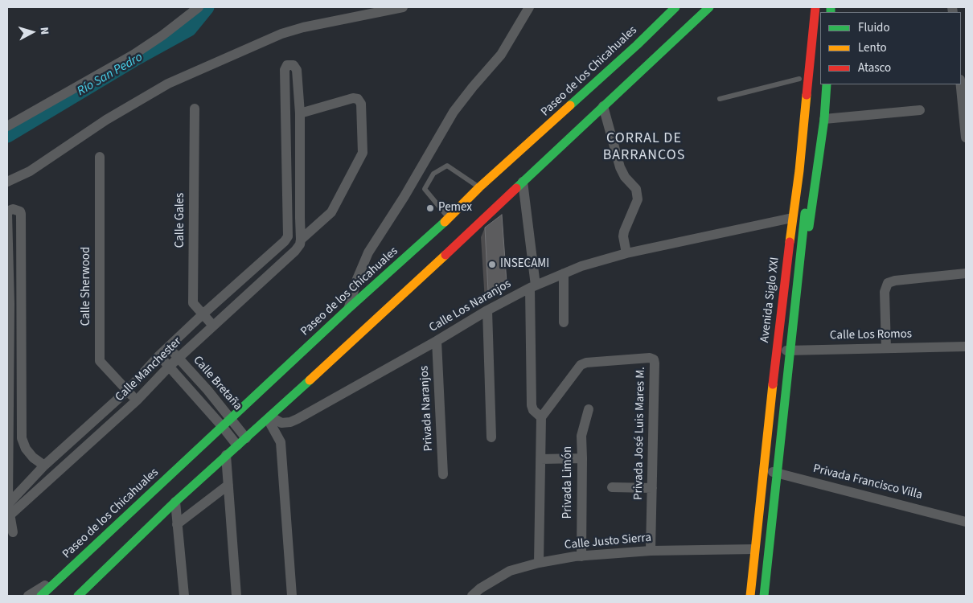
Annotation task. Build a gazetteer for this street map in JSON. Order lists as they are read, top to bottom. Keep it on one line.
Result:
{"streets":{"main road":["Paseo de los Chicahuales","Avenida Siglo XXI"],"street":["Calle Gales","Calle Sherwood","Calle Los Naranjos","Calle Los Romos","Calle Manchester","Calle Bretaña","Privada Naranjos","Privada José Luis Mares M.","Privada Limón","Privada Francisco Villa","Calle Justo Sierra"]},"crossings":[["Paseo de los Chicahuales","Calle Bretaña"],["Calle Gales","Calle Manchester"],["Calle Sherwood","Calle Manchester"],["Avenida Siglo XXI","Calle Los Naranjos"],["Avenida Siglo XXI","Calle Los Romos"],["Avenida Siglo XXI","Privada Francisco Villa"],["Avenida Siglo XXI","Calle Justo Sierra"],["Calle Los Naranjos","Privada Naranjos"],["Calle Manchester","Calle Bretaña"],["Privada José Luis Mares M.","Calle Justo Sierra"],["Privada Limón","Calle Justo Sierra"]],"districts":["CORRAL DE BARRANCOS"],"water":["Río San Pedro"],"places":["Pemex","INSECAMI"],"legend":["Fluido","Lento","Atasco"],"north":"right"}
